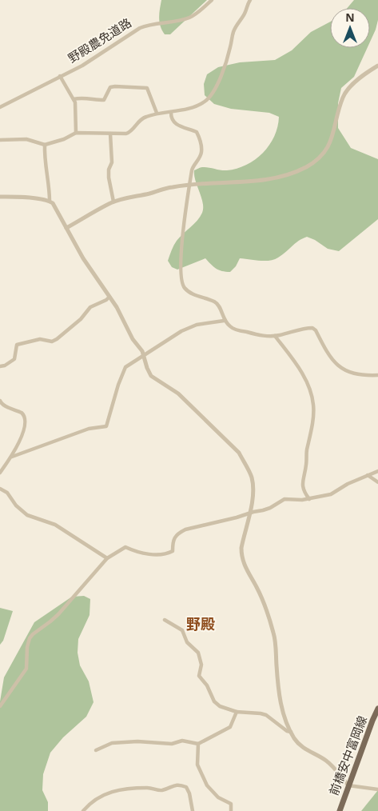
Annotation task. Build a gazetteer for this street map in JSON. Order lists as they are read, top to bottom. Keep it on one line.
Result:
{"streets":{"main road":["前橋安中富岡線"],"street":["野殿農免道路"]},"districts":["野殿"],"north":"top"}
